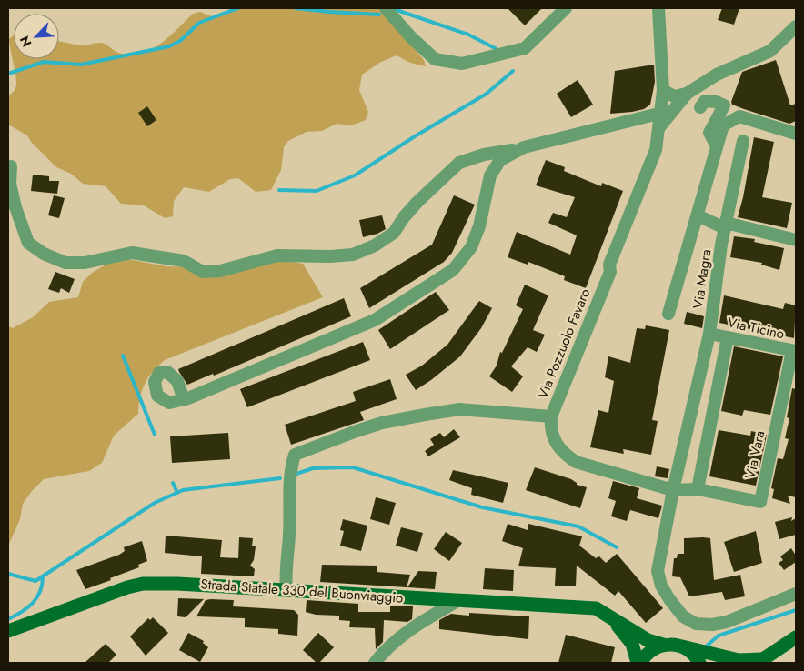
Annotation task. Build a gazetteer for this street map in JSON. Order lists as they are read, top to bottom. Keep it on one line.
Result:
{"streets":{"main road":["Strada Statale 330 del Buonviaggio"],"street":["Via Magra","Via Ticino","Via Pozzuolo Favaro","Via Vara"]},"crossings":[["Via Magra","Via Ticino"],["Via Ticino","Via Vara"],["Via Pozzuolo Favaro","Via Vara"],["Via Pozzuolo Favaro","Strada Statale 330 del Buonviaggio"]],"north":"bottom left"}
